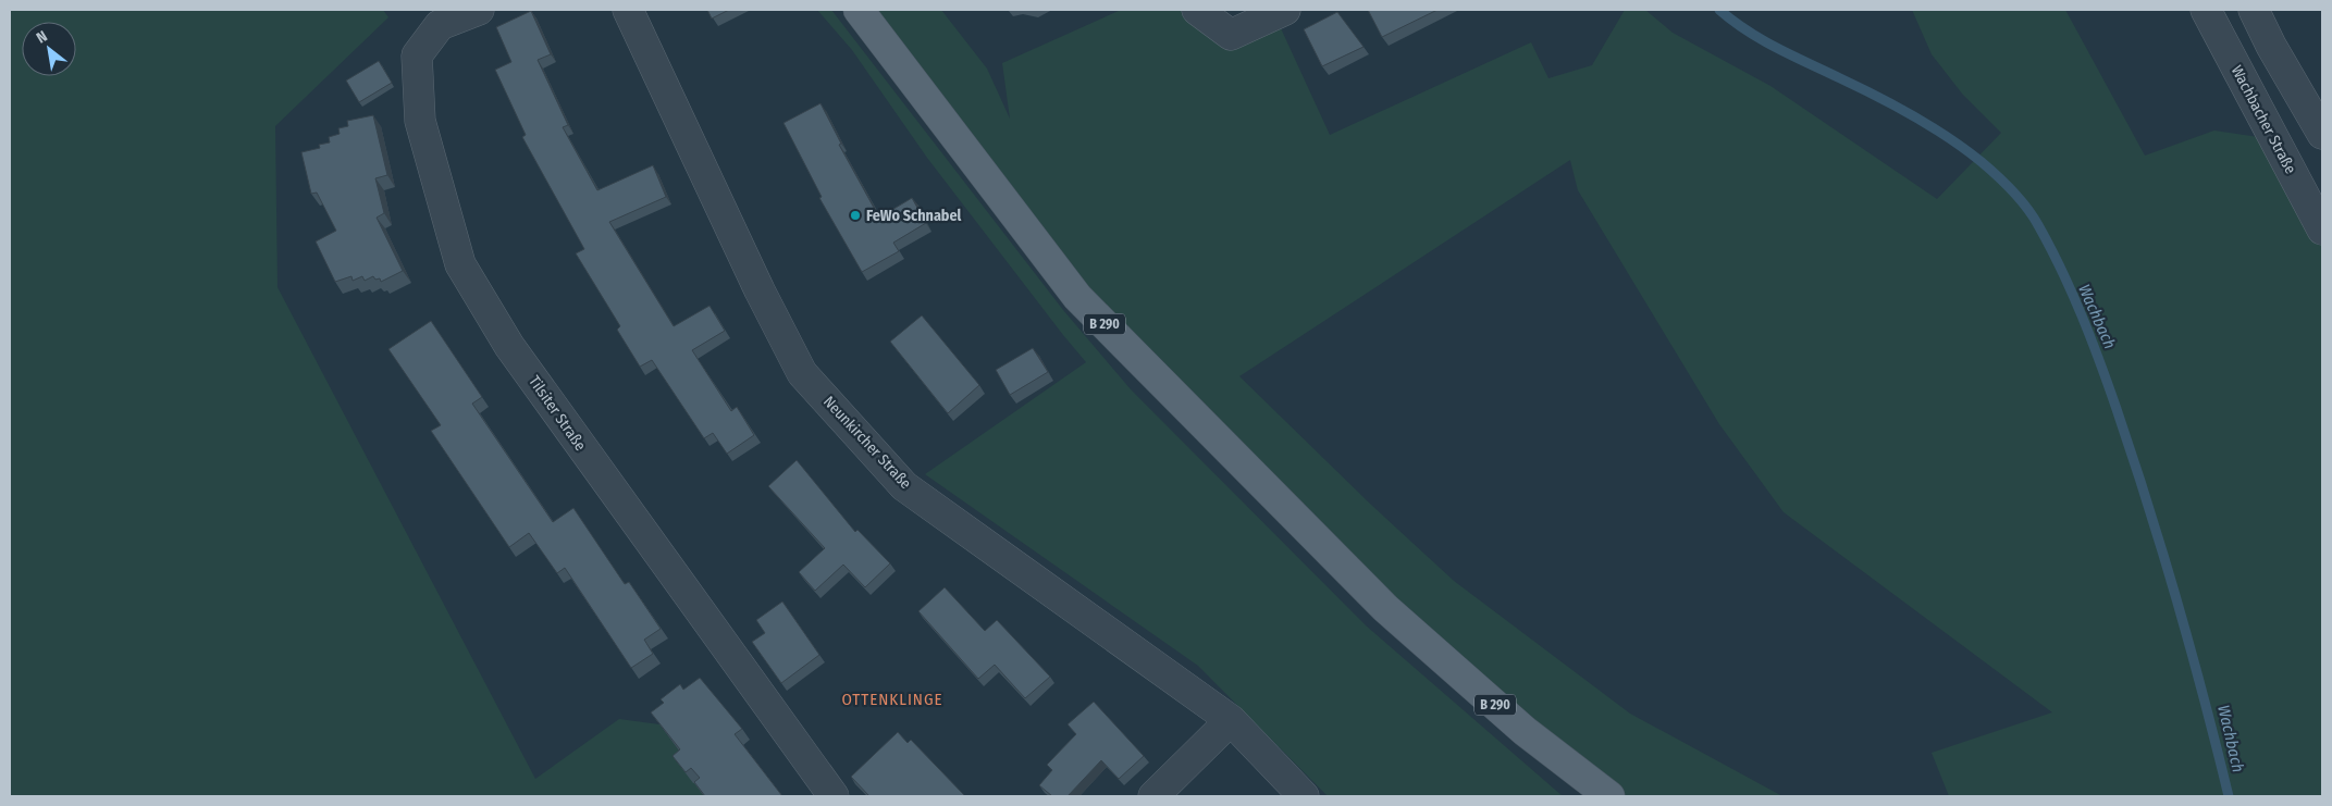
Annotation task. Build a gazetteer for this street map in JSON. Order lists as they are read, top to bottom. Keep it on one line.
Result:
{"streets":{"main road":["B 290"],"street":["Wachbacher Straße","Tilsiter Straße","Neunkircher Straße"]},"districts":["OTTENKLINGE"],"water":["Wachbach"],"places":["FeWo Schnabel"],"north":"top left"}
